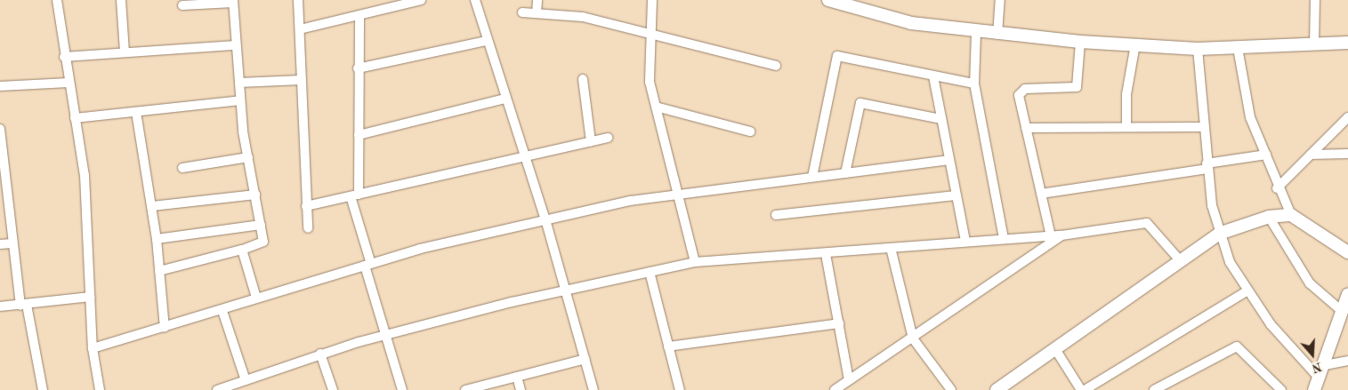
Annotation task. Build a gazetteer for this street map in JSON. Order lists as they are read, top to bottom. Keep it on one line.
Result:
{"north":"bottom"}
